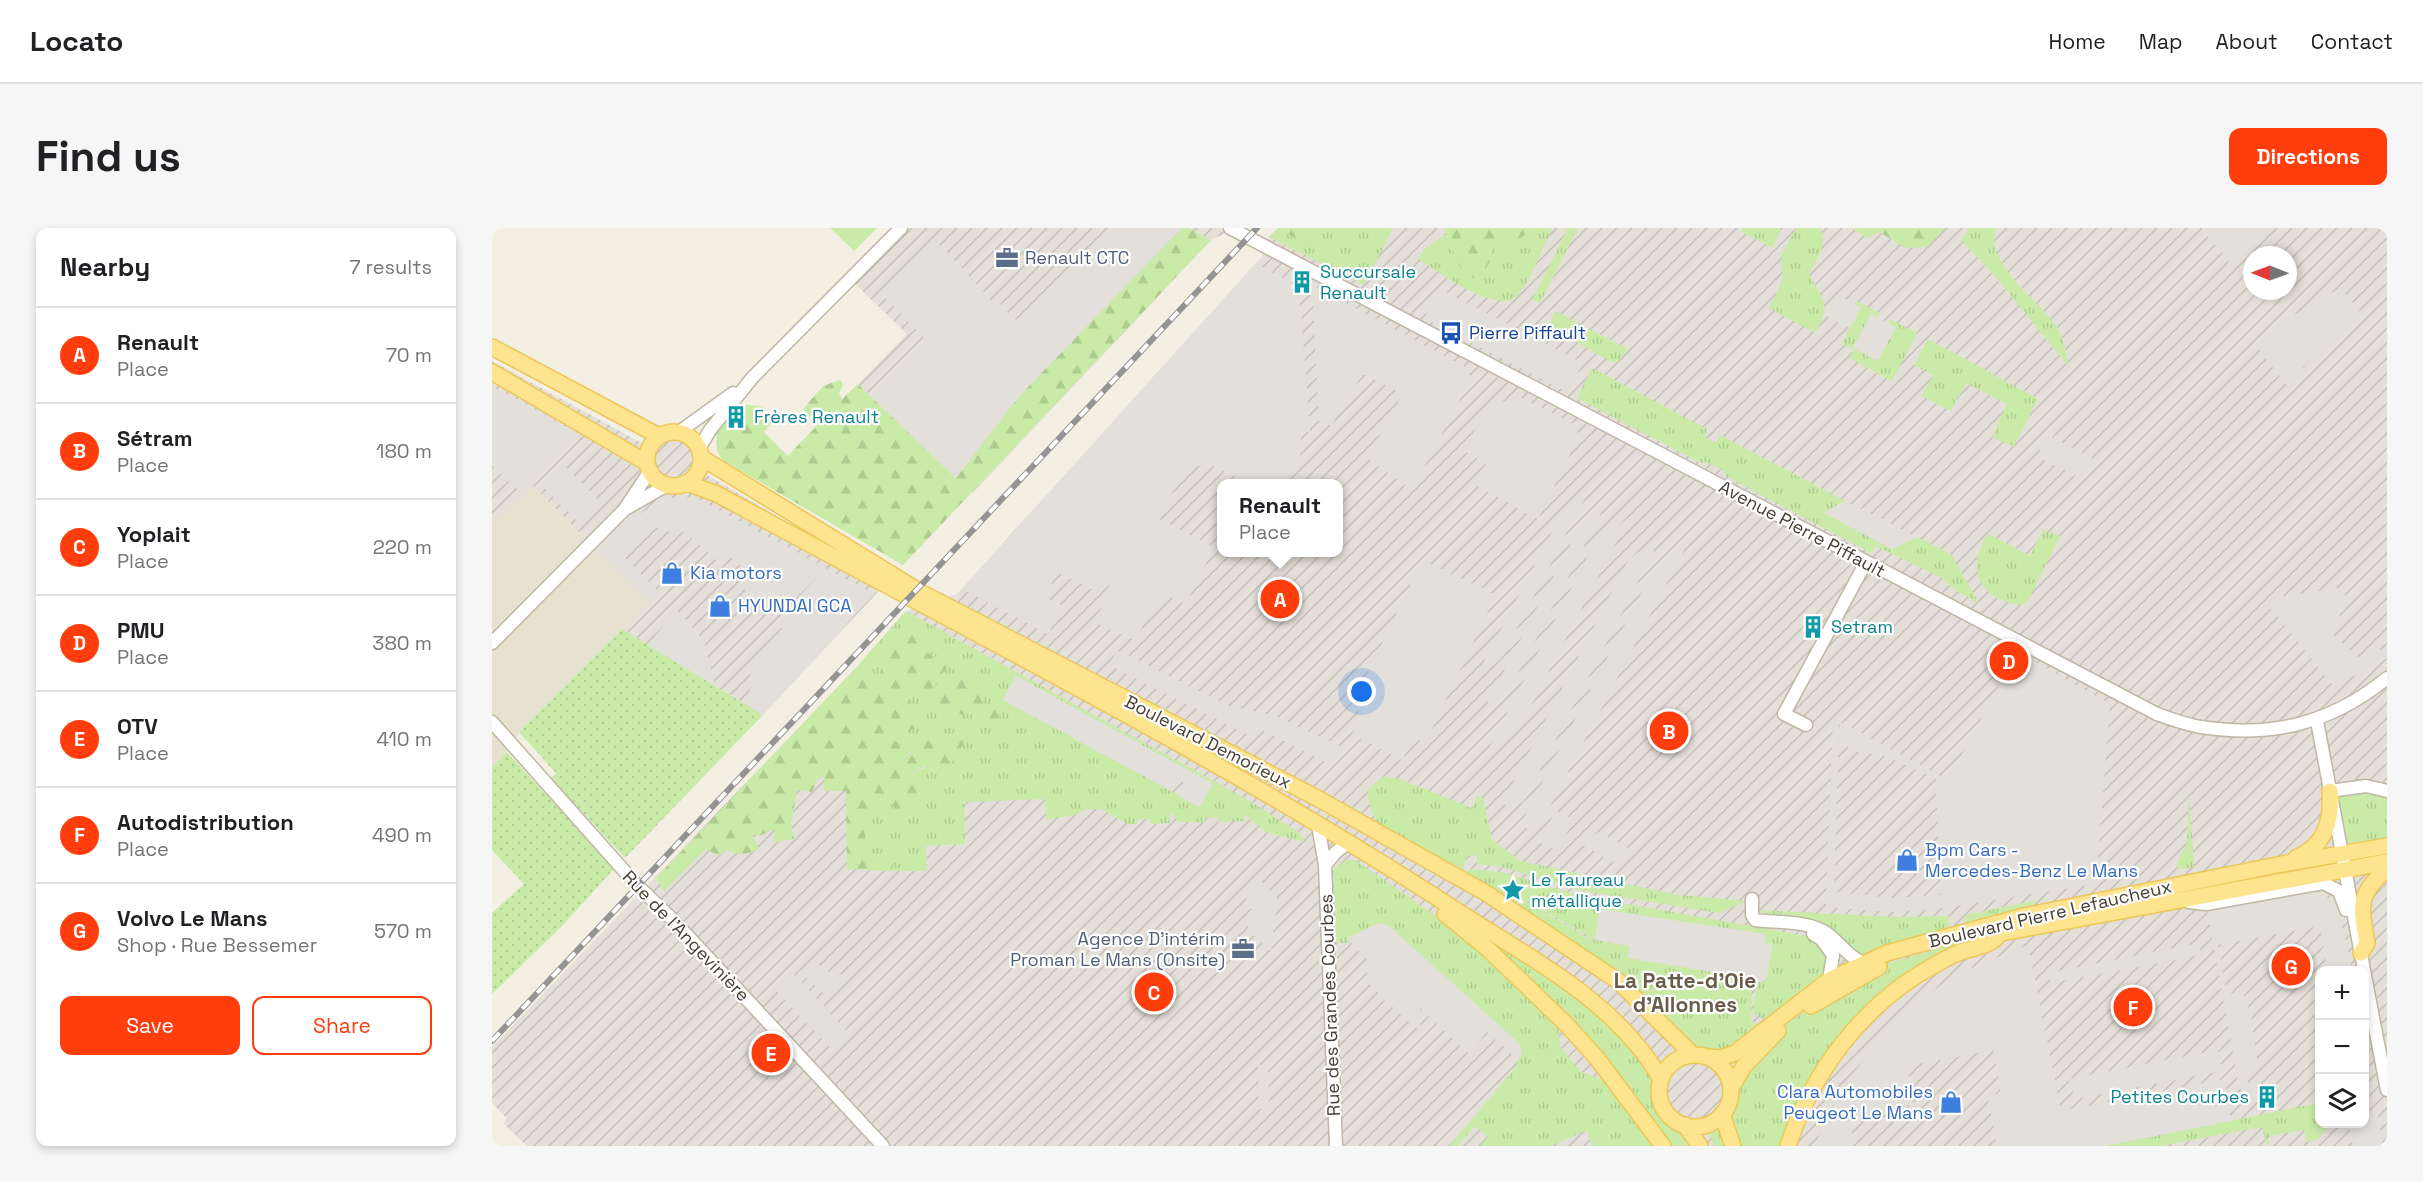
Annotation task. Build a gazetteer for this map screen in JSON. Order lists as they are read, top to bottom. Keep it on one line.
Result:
{"streets":{"main road":["Boulevard Demorieux","Boulevard Pierre Lefaucheux"],"street":["Avenue Pierre Piffault","Rue de l'Angevinière","Rue des Grandes Courbes"]},"crossings":[["Boulevard Demorieux","Boulevard Pierre Lefaucheux"]],"districts":["La Patte-d'Oie d'Allonnes"],"places":{"office":["Renault CTC","Agence D'intérim Proman Le Mans (Onsite)"],"building":["Succursale Renault","Frères Renault","Setram","Petites Courbes"],"bus stop":["Pierre Piffault"],"shop":["Kia motors","HYUNDAI GCA","Bpm Cars - Mercedes-Benz Le Mans","Clara Automobiles Peugeot Le Mans"],"place":["Le Taureau métallique"]},"north":"left","page":{"header":"Locato","nav":["Home","Map","About","Contact"],"buttons":["Directions",["Save","Share"]],"title":"Find us","heading":["Nearby","7 results"],"list":[{"mark":"A","name":"Renault","note":"Place","value":"70 m"},{"mark":"B","name":"Sétram","note":"Place","value":"180 m"},{"mark":"C","name":"Yoplait","note":"Place","value":"220 m"},{"mark":"D","name":"PMU","note":"Place","value":"380 m"},{"mark":"E","name":"OTV","note":"Place","value":"410 m"},{"mark":"F","name":"Autodistribution","note":"Place","value":"490 m"},{"mark":"G","name":"Volvo Le Mans","note":"Shop · Rue Bessemer","value":"570 m"}],"popup":["Renault","Place"],"pins":["A","D","B","G","C","F","E"],"map_buttons":["+","−"]}}
